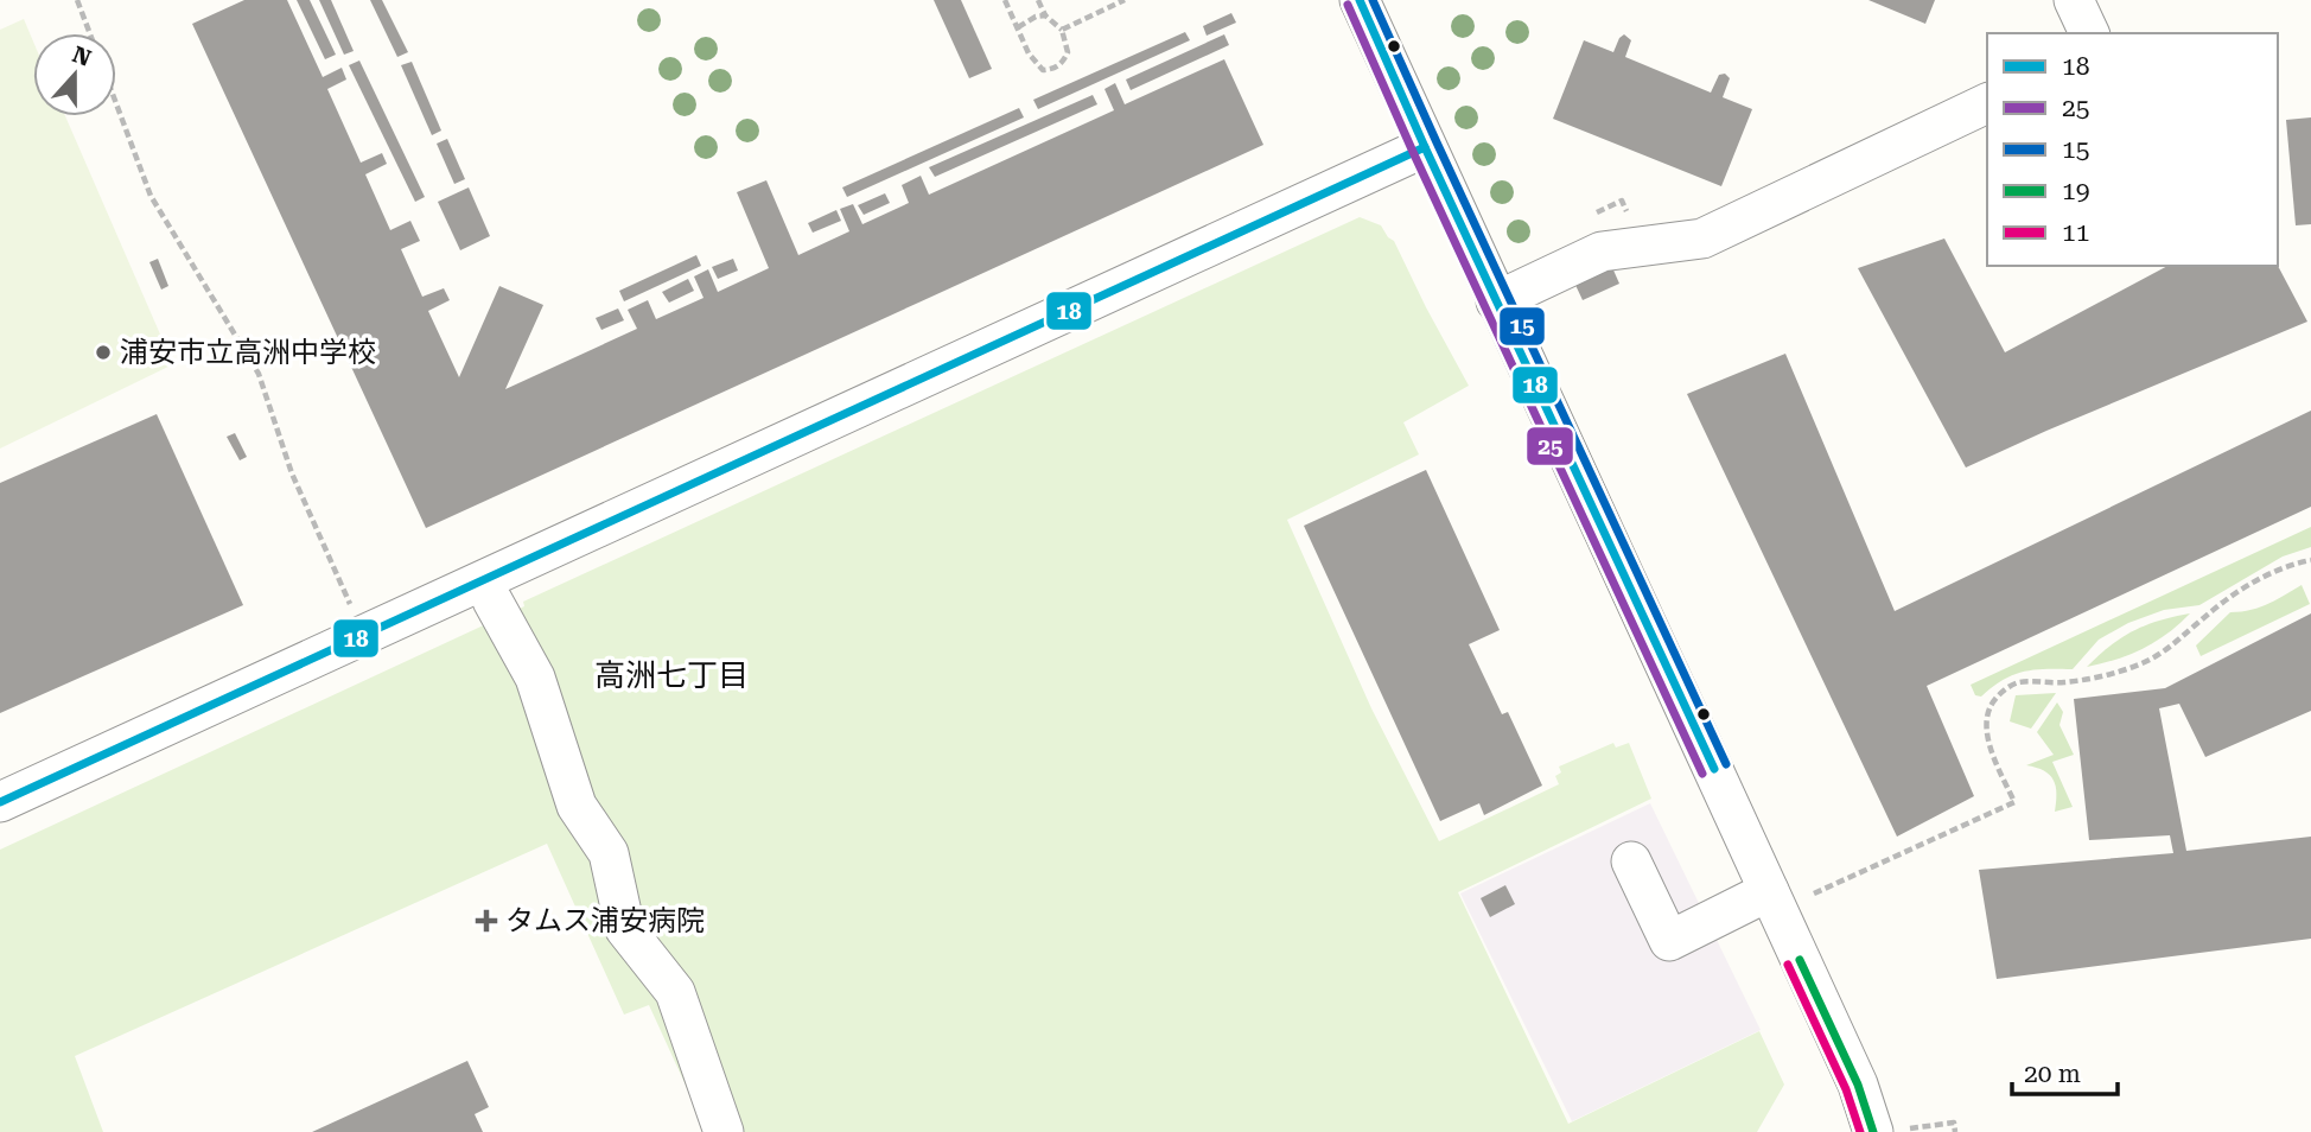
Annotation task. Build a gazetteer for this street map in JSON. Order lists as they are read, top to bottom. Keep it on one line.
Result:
{"districts":["高洲七丁目"],"places":{"other":["浦安市立高洲中学校"],"health":["タムス浦安病院"]},"lines":["transit line 18","transit line 15","transit line 25","transit line 19","transit line 11"],"legend":["18","25","15","19","11"],"scale_bar":"20 m","north":"top"}
